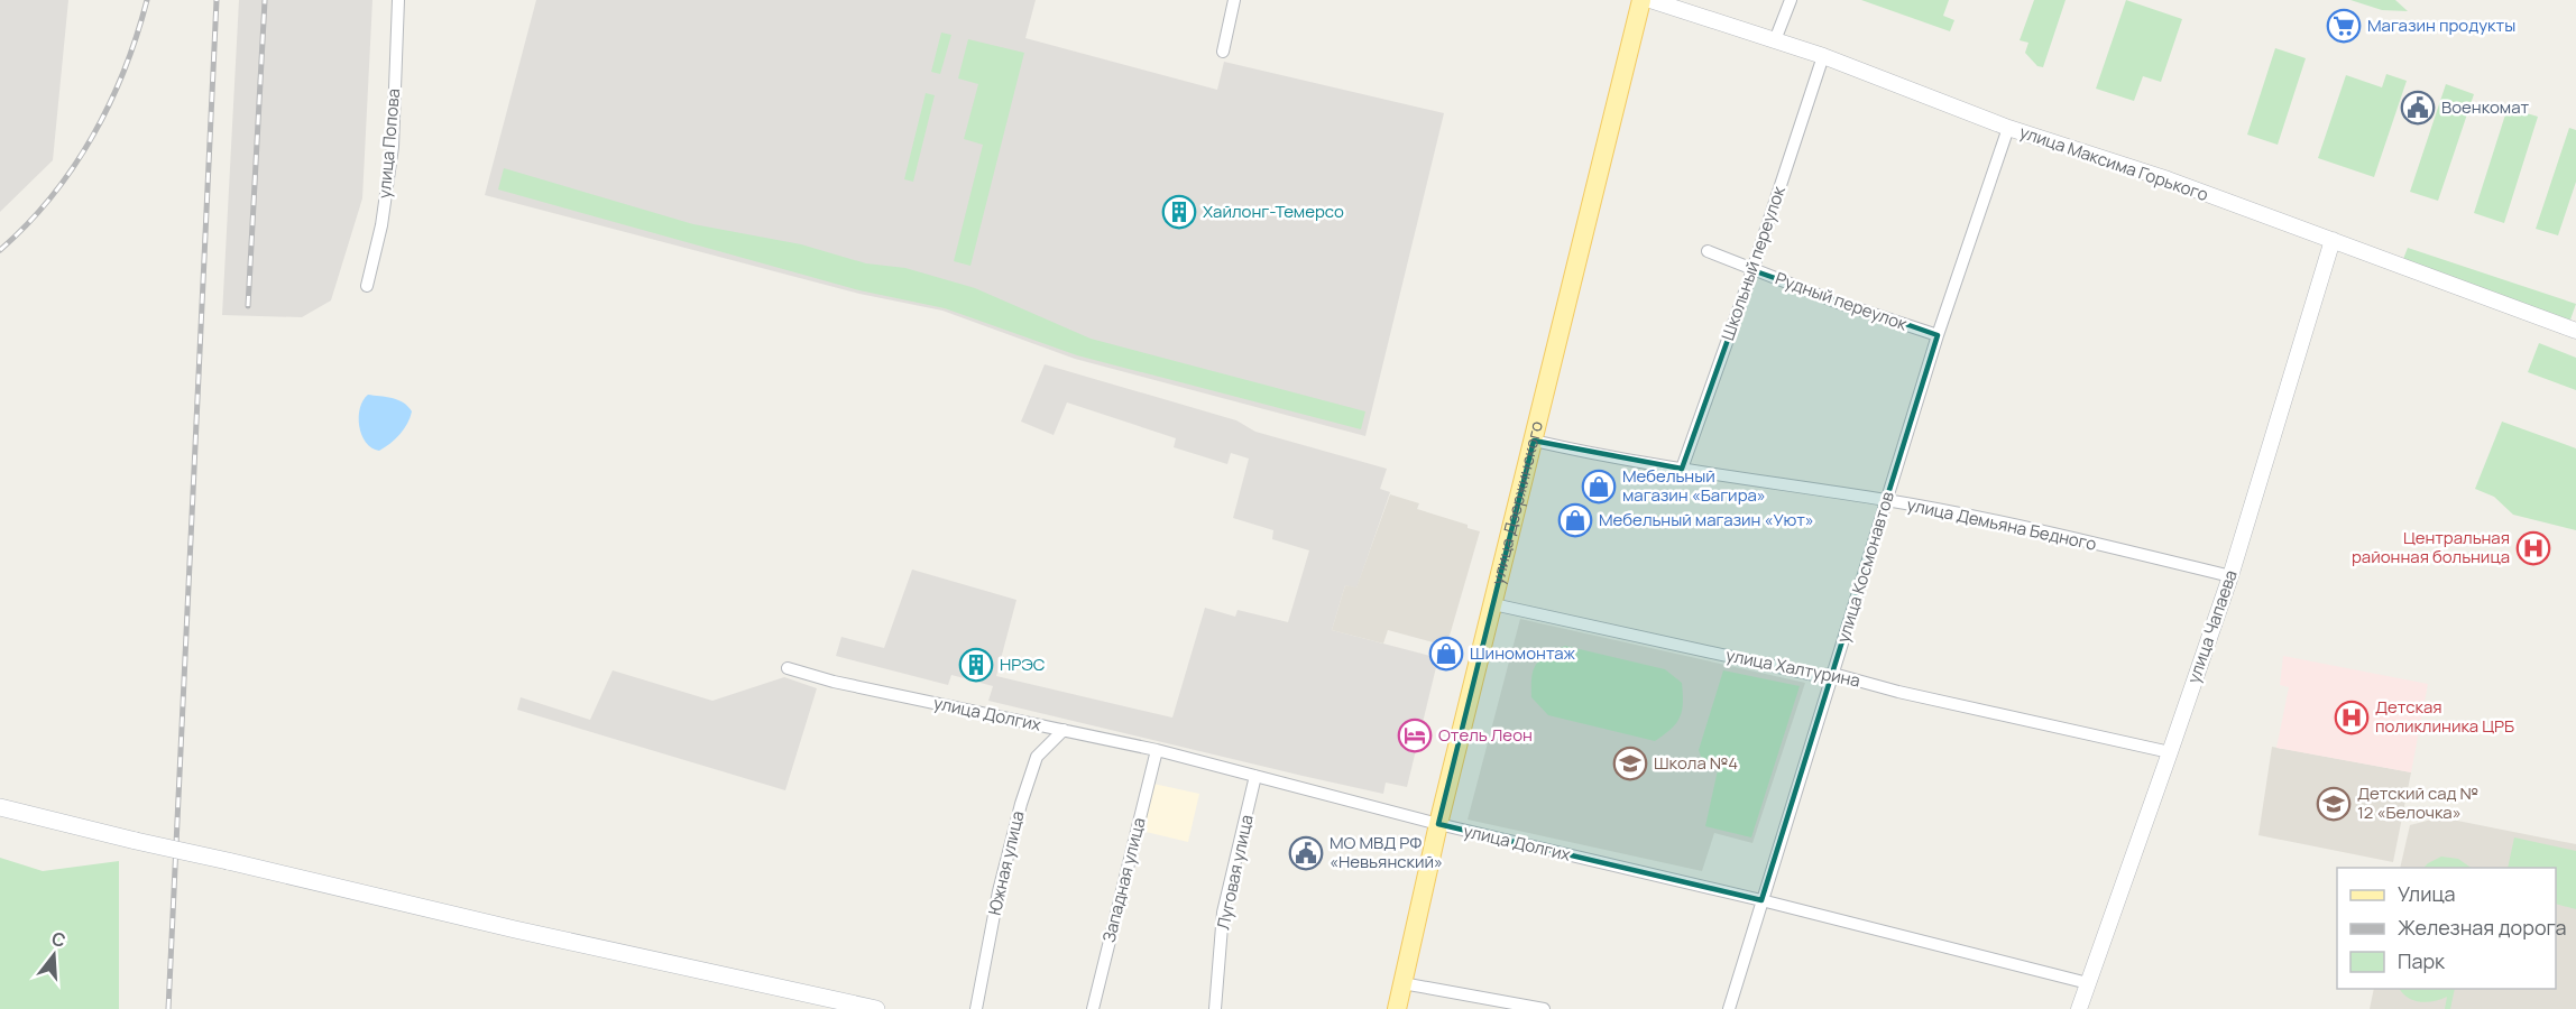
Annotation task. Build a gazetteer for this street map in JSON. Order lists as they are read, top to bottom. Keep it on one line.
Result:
{"streets":{"main road":["улица Дзержинского"],"street":["улица Попова","улица Максима Горького","Школьный переулок","Рудный переулок","улица Демьяна Бедного","улица Космонавтов","улица Чапаева","улица Халтурина","улица Долгих","Южная улица","Луговая улица","Западная улица"]},"crossings":[["улица Максима Горького","Школьный переулок"],["улица Максима Горького","улица Космонавтов"],["улица Максима Горького","улица Чапаева"],["Школьный переулок","Рудный переулок"],["Школьный переулок","улица Демьяна Бедного"],["Рудный переулок","улица Космонавтов"],["улица Дзержинского","улица Демьяна Бедного"],["улица Дзержинского","улица Халтурина"],["улица Дзержинского","улица Долгих"],["улица Демьяна Бедного","улица Космонавтов"],["улица Демьяна Бедного","улица Чапаева"],["улица Космонавтов","улица Халтурина"],["улица Космонавтов","улица Долгих"],["улица Чапаева","улица Халтурина"],["улица Чапаева","улица Долгих"],["улица Долгих","Южная улица"],["улица Долгих","Луговая улица"],["улица Долгих","Западная улица"]],"places":{"supermarket":["Магазин продукты"],"public building":["Военкомат","МО МВД РФ «Невьянский»"],"building":["Хайлонг-Темерсо","НРЭС"],"shop":["Мебельный магазин «Багира»","Мебельный магазин «Уют»","Шиномонтаж"],"hospital":["Центральная районная больница","Детская поликлиника ЦРБ"],"hotel":["Отель Леон"],"school or university":["Школа №4","Детский сад № 12 «Белочка»"]},"legend":["Улица","Железная дорога","Парк"],"north":"top"}
